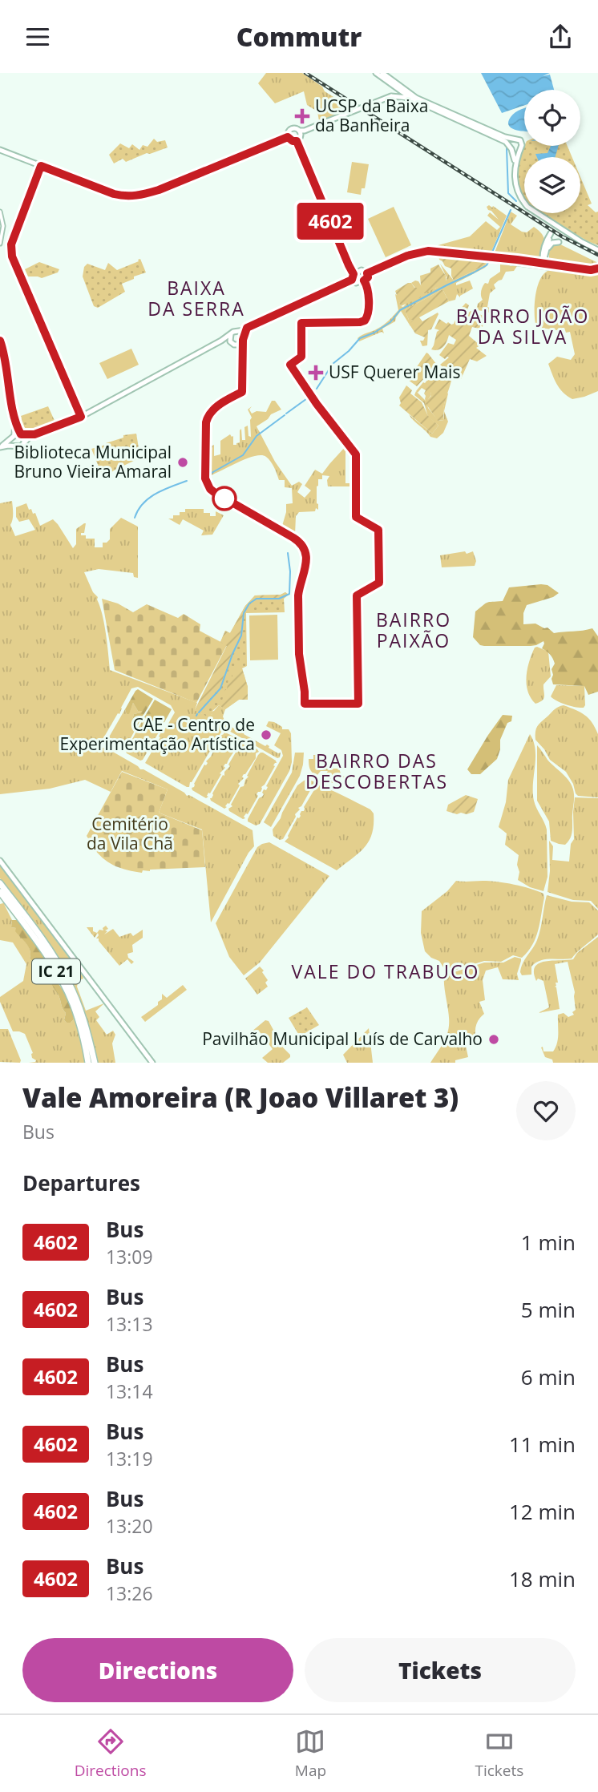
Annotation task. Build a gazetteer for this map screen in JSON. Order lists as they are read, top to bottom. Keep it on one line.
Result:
{"streets":{"highway":["IC 21"]},"districts":["BAIXA DA SERRA","BAIRRO JOÃO DA SILVA","BAIRRO PAIXÃO","BAIRRO DAS DESCOBERTAS","VALE DO TRABUCO"],"parks":["Cemitério da Vila Chã"],"places":{"health":["UCSP da Baixa da Banheira","USF Querer Mais"],"other":["Biblioteca Municipal Bruno Vieira Amaral","CAE - Centro de Experimentação Artística","Pavilhão Municipal Luís de Carvalho"]},"lines":["bus line 4602"],"page":{"header":"Commutr","on_map":"4602","heading":[["Vale Amoreira (R Joao Villaret 3)","Bus"],"Departures"],"list":[{"mark":"4602","name":"Bus","note":"13:09","value":"1 min"},{"mark":"4602","name":"Bus","note":"13:13","value":"5 min"},{"mark":"4602","name":"Bus","note":"13:14","value":"6 min"},{"mark":"4602","name":"Bus","note":"13:19","value":"11 min"},{"mark":"4602","name":"Bus","note":"13:20","value":"12 min"},{"mark":"4602","name":"Bus","note":"13:26","value":"18 min"}],"buttons":["Directions","Tickets"],"tabs":["Directions","Map","Tickets"]}}
